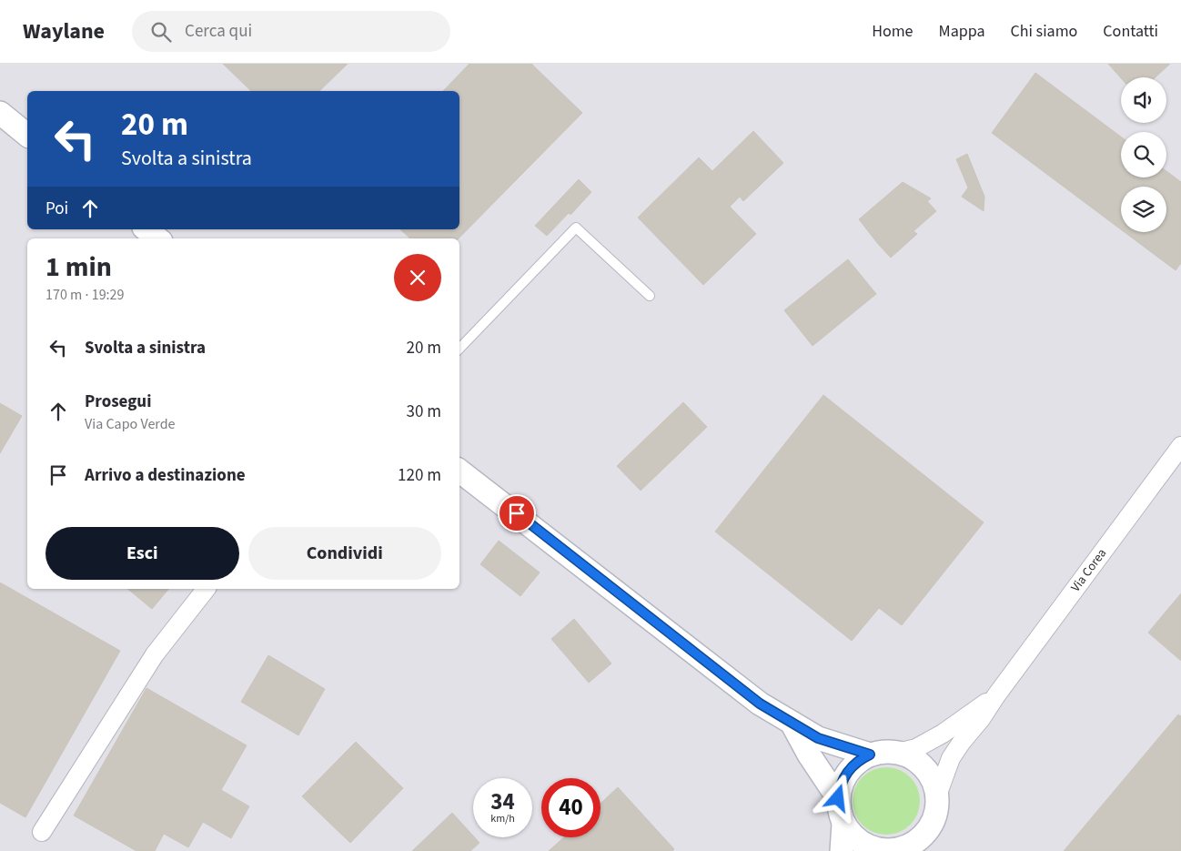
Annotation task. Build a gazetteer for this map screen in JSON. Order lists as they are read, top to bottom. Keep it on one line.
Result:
{"streets":{"street":["Via Corea"]},"page":{"header":"Waylane","search":"Cerca qui","nav":["Home","Mappa","Chi siamo","Contatti"],"turn":["20 m","Svolta a sinistra"],"then":"Poi","heading":["1 min","170 m · 19:29"],"list":[{"name":"Svolta a sinistra","value":"20 m"},{"name":"Prosegui","note":"Via Capo Verde","value":"30 m"},{"name":"Arrivo a destinazione","value":"120 m"}],"buttons":["Esci","Condividi"],"speed":"34 km/h","limit":"40"}}
